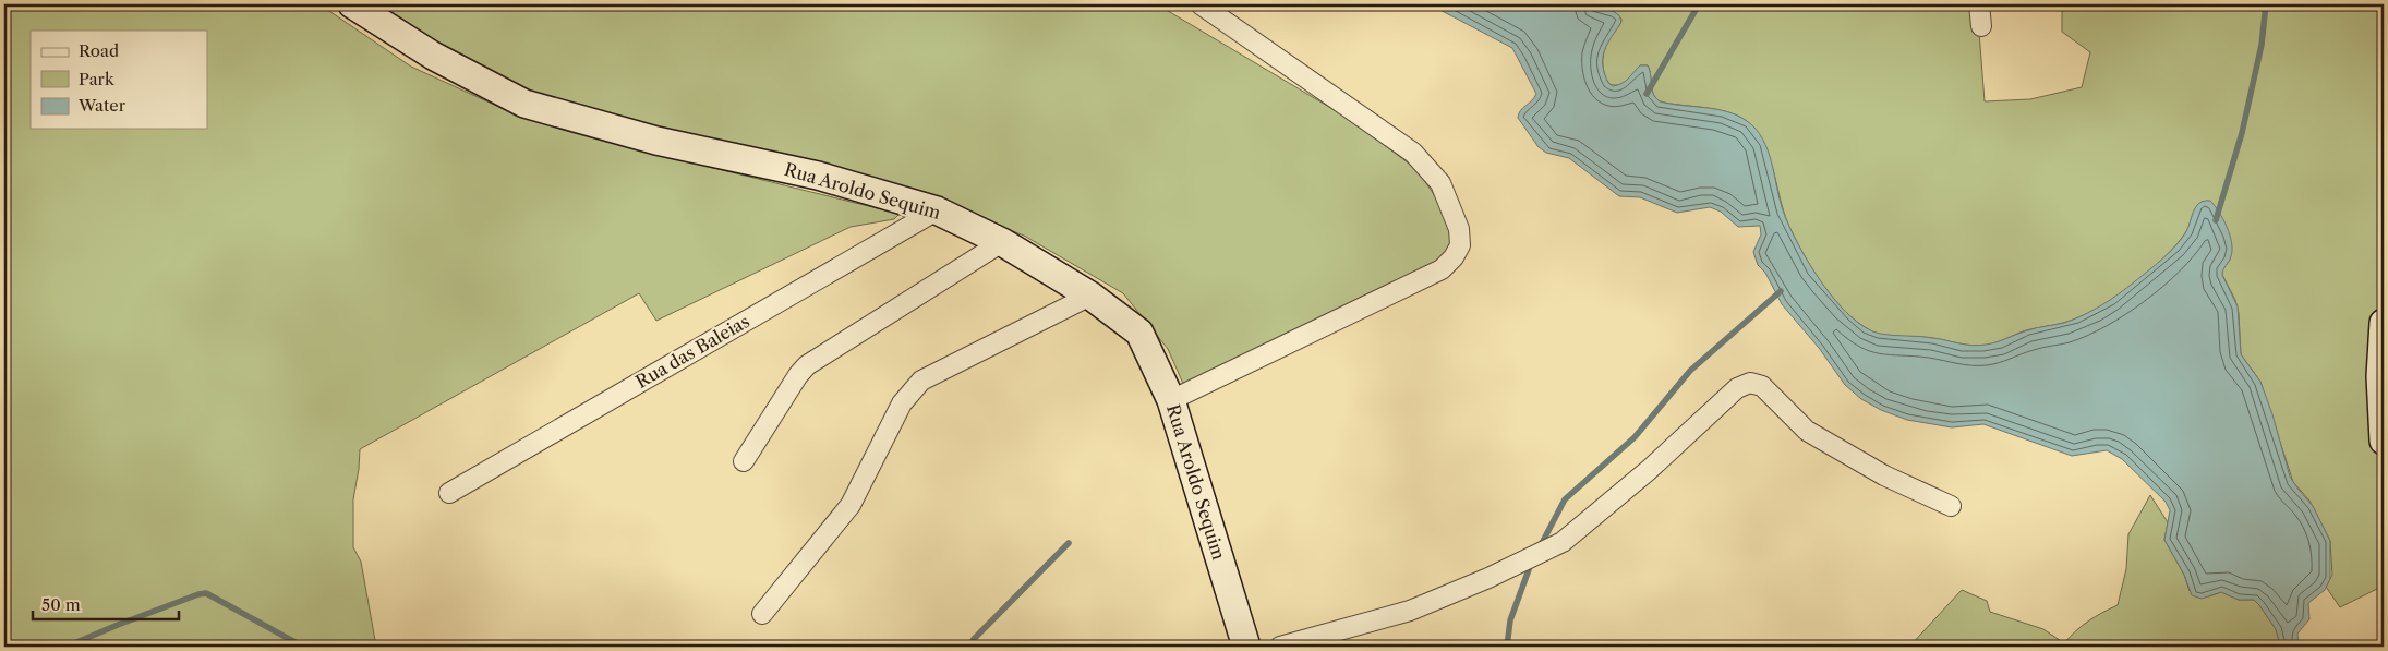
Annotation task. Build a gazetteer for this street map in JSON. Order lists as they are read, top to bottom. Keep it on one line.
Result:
{"streets":{"street":["Rua Aroldo Sequim","Rua das Baleias"]},"crossings":[["Rua Aroldo Sequim","Rua das Baleias"]],"legend":["Road","Park","Water"],"scale_bar":"50 m"}
